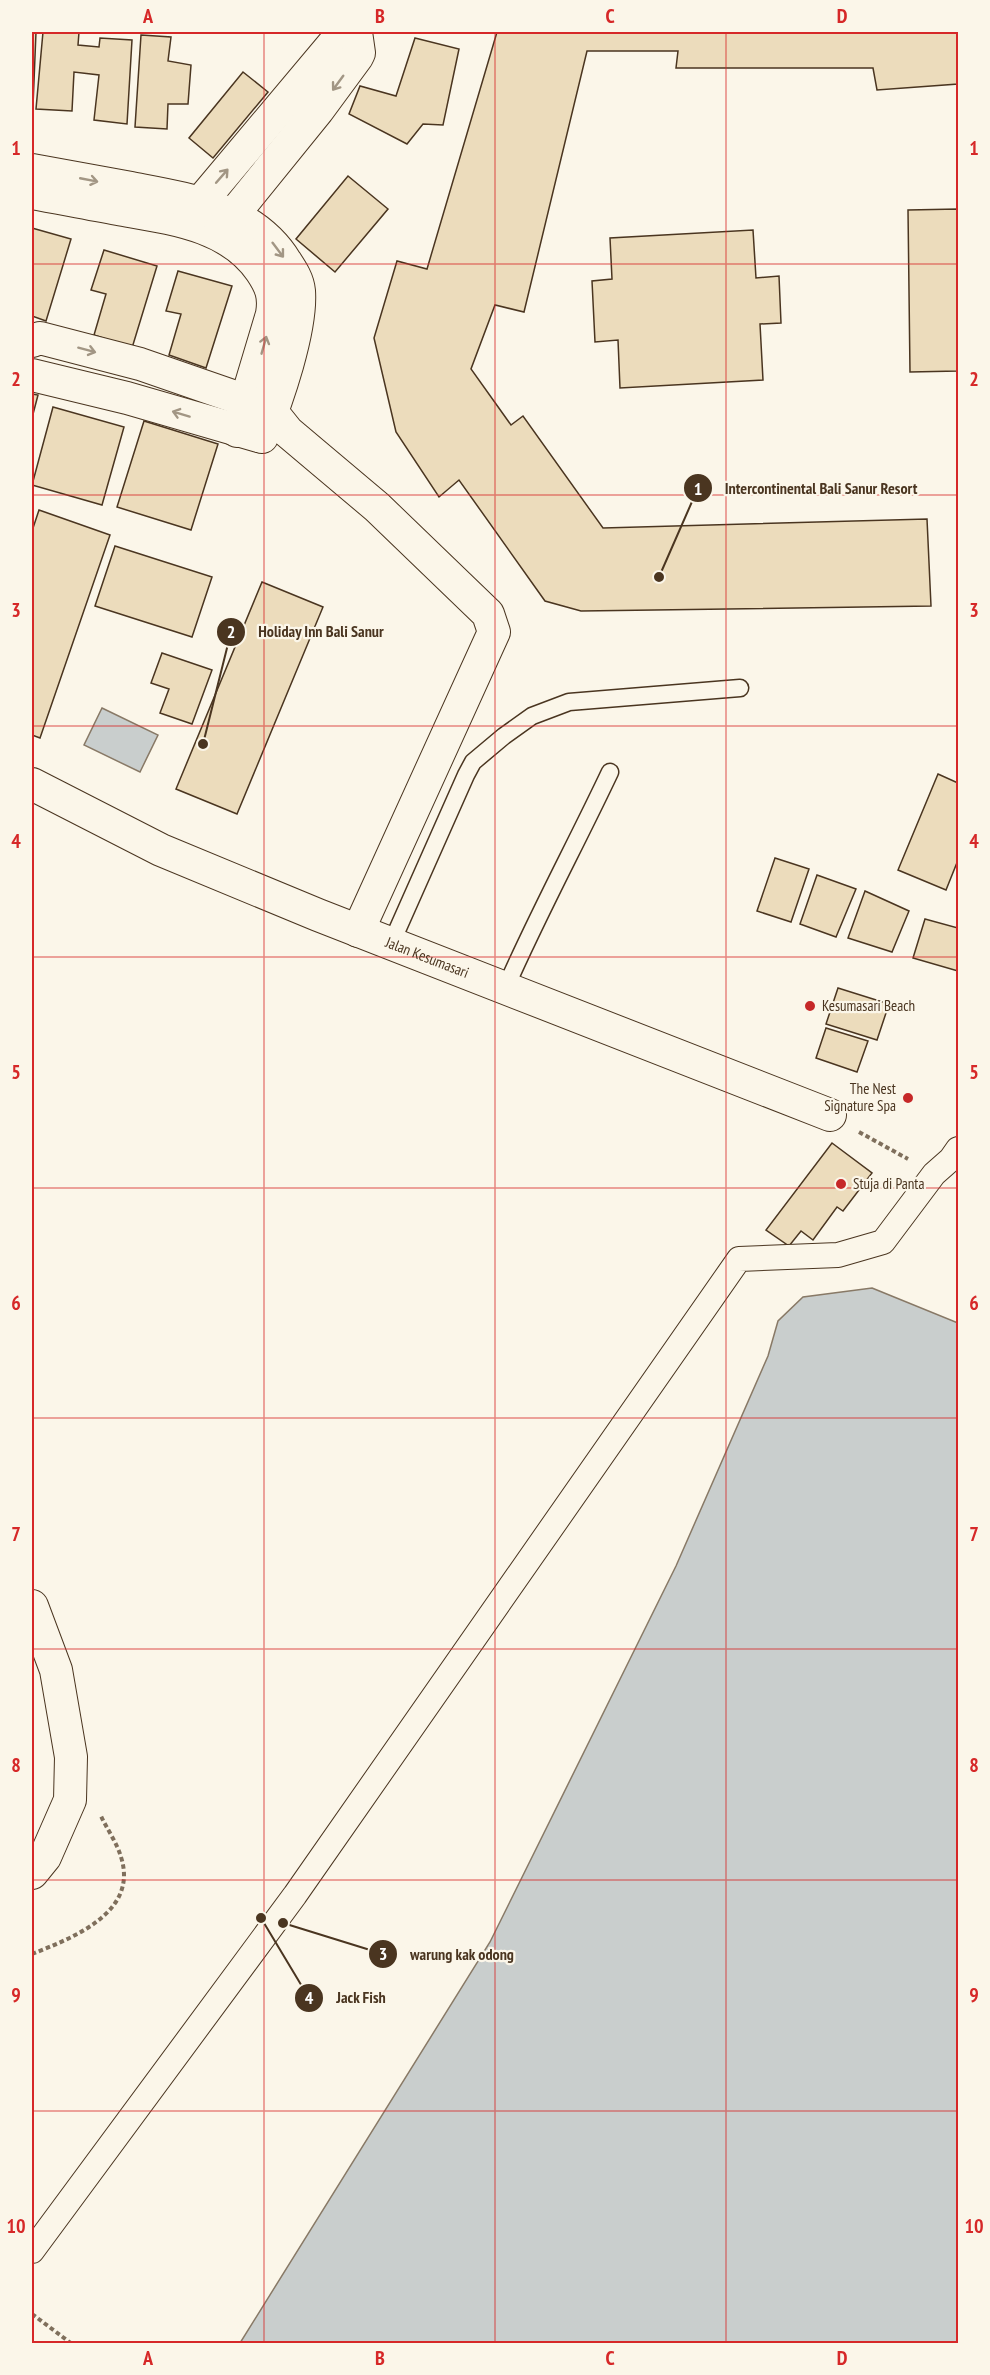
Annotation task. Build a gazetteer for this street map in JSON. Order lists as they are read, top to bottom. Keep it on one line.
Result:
{"streets":{"street":["Jalan Kesumasari"]},"places":["Intercontinental Bali Sanur Resort","Holiday Inn Bali Sanur","Kesumasari Beach","The Nest Signature Spa","Stuja di Panta","Jack Fish","warung kak odong"],"grid":{"columns":["A","B","C","D"],"rows":["1","2","3","4","5","6","7","8","9","10"]}}
